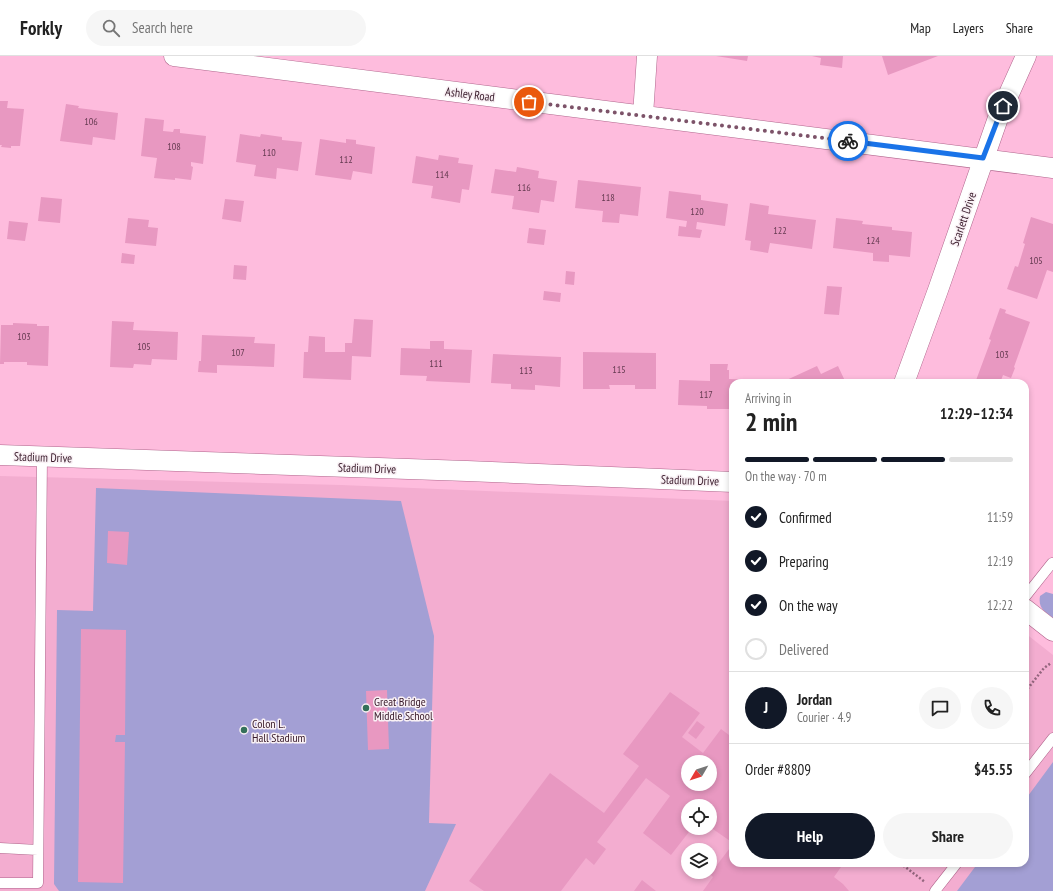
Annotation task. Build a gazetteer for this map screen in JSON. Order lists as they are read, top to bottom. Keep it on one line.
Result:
{"streets":{"street":["Ashley Road","Scarlett Drive","Stadium Drive"]},"crossings":[["Ashley Road","Scarlett Drive"]],"places":["Great Bridge Middle School","Colon L. Hall Stadium"],"house_numbers":["106","108","110","112","114","116","118","120","122","124","105","103","105","107","103","111","115","113","117"],"north":"bottom left","page":{"header":"Forkly","search":"Search here","nav":["Map","Layers","Share"],"heading":["2 min","Arriving in","12:29–12:34"],"panel":["Jordan","Courier · 4.9","Order #8809","$45.55"],"bar":"On the way · 70 m","list":[["Confirmed","11:59"],["Preparing","12:19"],["On the way","12:22"],"Delivered"],"round":"J","buttons":["Help","Share"]}}
